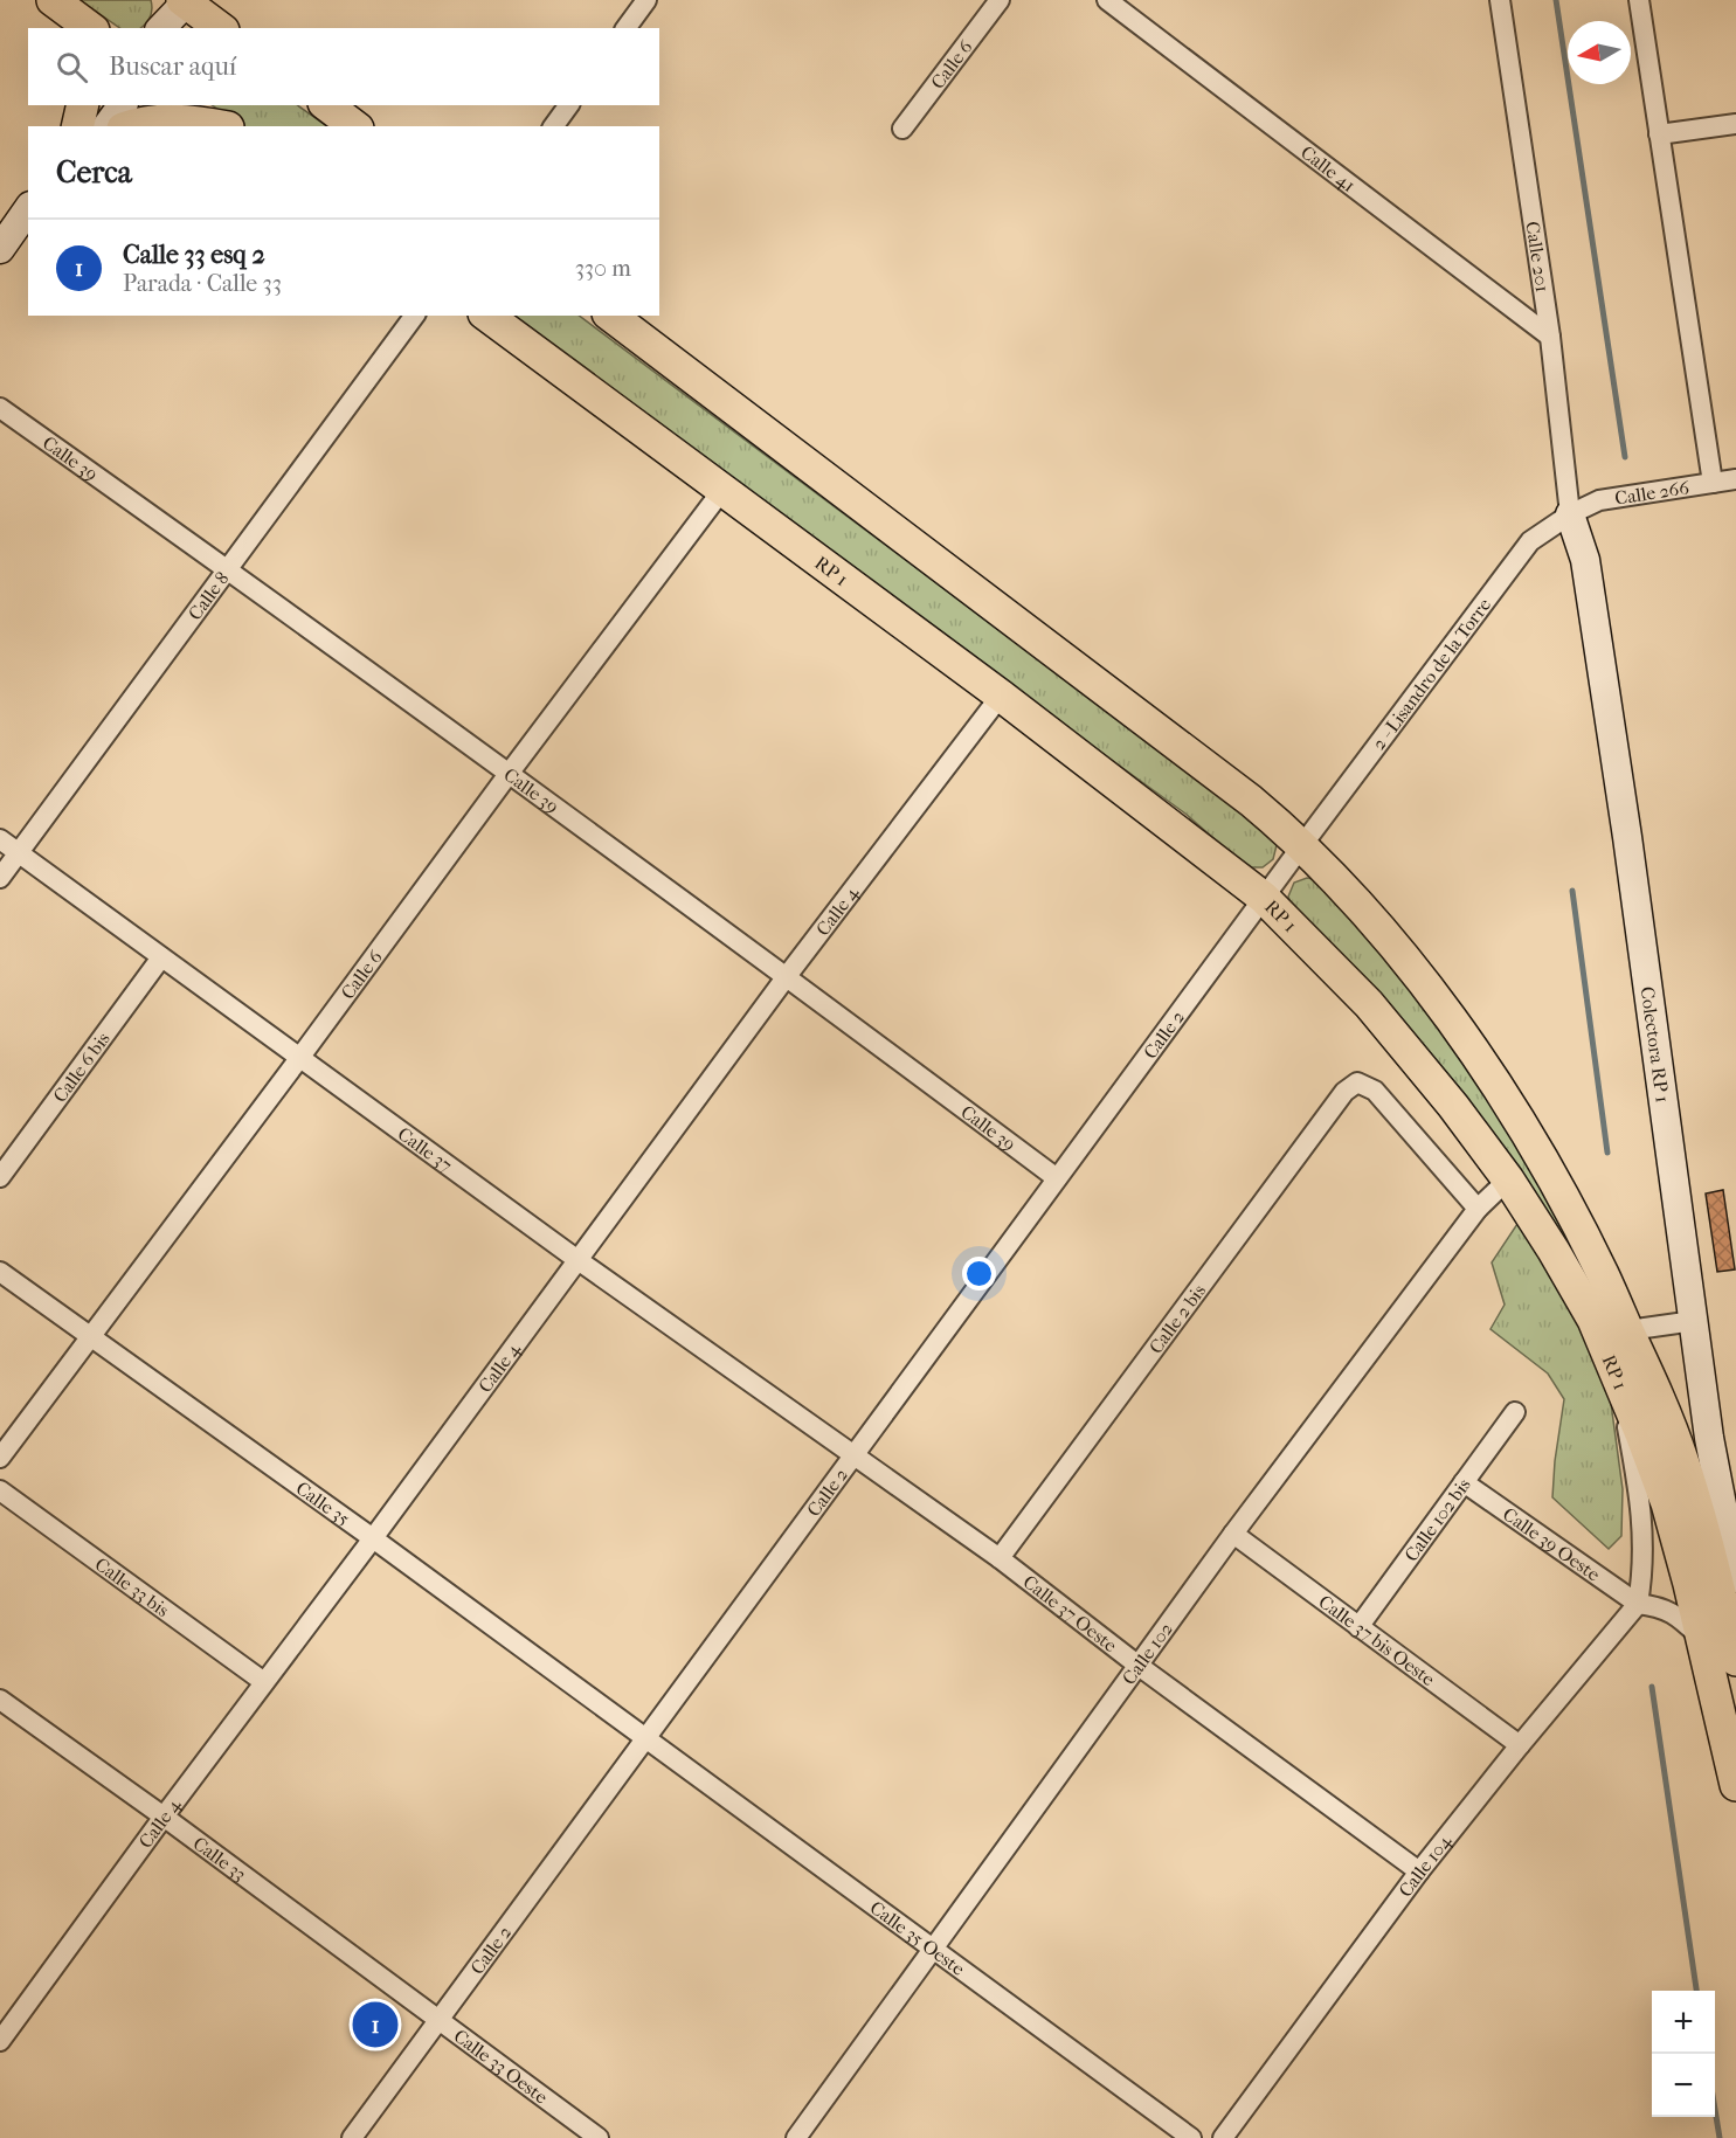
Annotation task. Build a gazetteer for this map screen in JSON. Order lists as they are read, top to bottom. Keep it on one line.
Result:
{"streets":{"main road":["RP 1","Colectora RP 1"],"street":["Calle 6","Calle 41","Calle 201","Calle 39","Calle 266","Calle 8","2 - Lisandro de la Torre","Calle 4","Calle 2","Calle 6 bis","Calle 37","Calle 2 bis","Calle 35","Calle 102 bis","Calle 39 Oeste","Calle 33 bis","Calle 37 Oeste","Calle 37 bis Oeste","Calle 102","Calle 33","Calle 104","Calle 35 Oeste","Calle 33 Oeste"]},"crossings":[["Calle 6","Calle 39"],["Calle 6","RP 1"],["Calle 6","Calle 37"],["Calle 6","Calle 35"],["Calle 41","Calle 201"],["Calle 201","Calle 266"],["Calle 201","2 - Lisandro de la Torre"],["Calle 201","Colectora RP 1"],["Calle 39","Calle 8"],["Calle 39","Calle 4"],["Calle 39","Calle 2"],["Calle 266","2 - Lisandro de la Torre"],["Calle 266","Colectora RP 1"],["RP 1","2 - Lisandro de la Torre"],["RP 1","Calle 4"],["RP 1","Calle 2"],["RP 1","Calle 102"],["Calle 8","Calle 37"],["2 - Lisandro de la Torre","Calle 2"],["2 - Lisandro de la Torre","Colectora RP 1"],["Calle 4","Calle 37"],["Calle 4","Calle 35"],["Calle 4","Calle 33 bis"],["Calle 4","Calle 33"],["Calle 2","Calle 37"],["Calle 2","Calle 35"],["Calle 2","Calle 37 Oeste"],["Calle 2","Calle 33"],["Calle 2","Calle 35 Oeste"],["Calle 2","Calle 33 Oeste"],["Calle 6 bis","Calle 37"],["Calle 37","Calle 37 Oeste"],["Calle 2 bis","Calle 37 Oeste"],["Calle 2 bis","Calle 102"],["Calle 35","Calle 35 Oeste"],["Calle 102 bis","Calle 39 Oeste"],["Calle 102 bis","Calle 37 bis Oeste"],["Calle 39 Oeste","Calle 104"],["Calle 37 Oeste","Calle 102"],["Calle 37 Oeste","Calle 104"],["Calle 37 bis Oeste","Calle 102"],["Calle 37 bis Oeste","Calle 104"],["Calle 102","Calle 35 Oeste"],["Calle 33","Calle 33 Oeste"]],"north":"left","page":{"search":"Buscar aquí","heading":"Cerca","list":[{"mark":"1","name":"Calle 33 esq 2","note":"Parada · Calle 33","value":"330 m"}],"map_buttons":["+","−"],"pins":"1"}}
